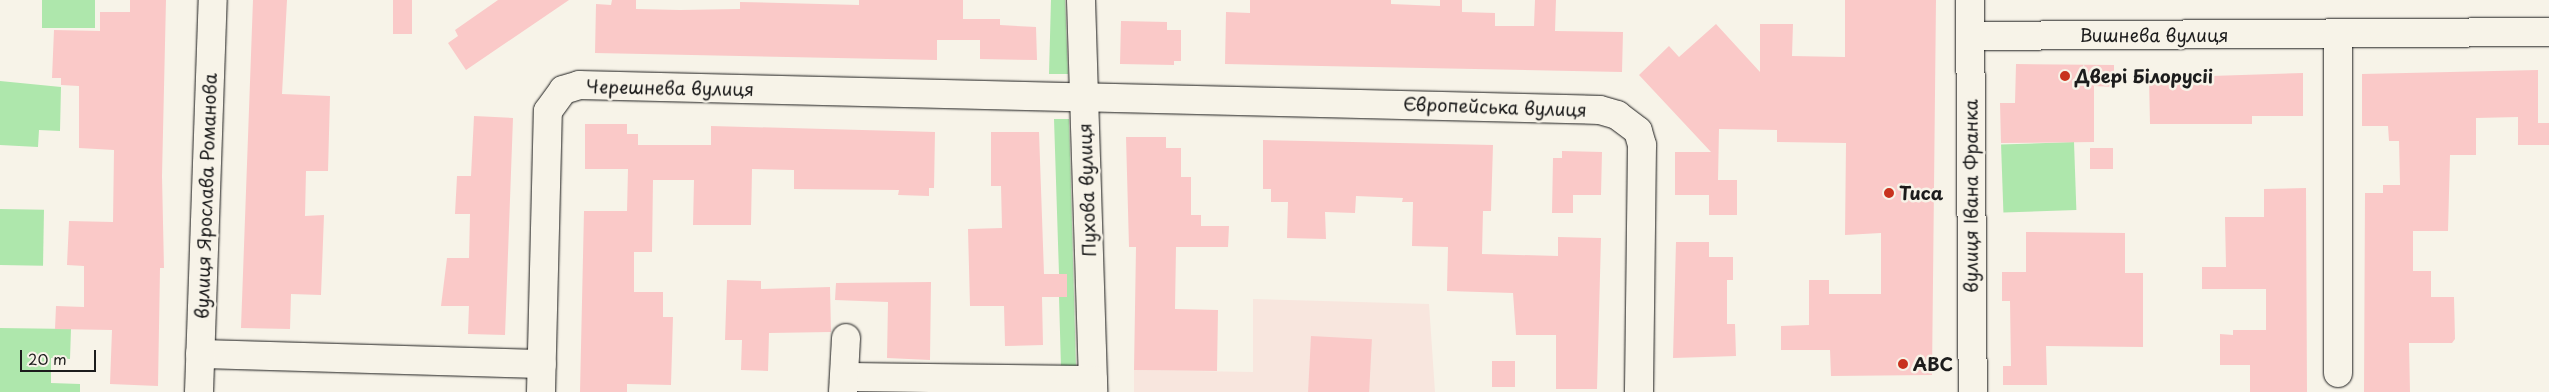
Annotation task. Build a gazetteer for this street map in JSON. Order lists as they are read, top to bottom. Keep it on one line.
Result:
{"streets":{"street":["Вишнева вулиця","Черешнева вулиця","Європейська вулиця","Пухова вулиця","вулиця Ярослава Романова","вулиця Івана Франка"]},"crossings":[["Вишнева вулиця","вулиця Івана Франка"],["Черешнева вулиця","Європейська вулиця"],["Черешнева вулиця","Пухова вулиця"],["Європейська вулиця","Пухова вулиця"]],"places":["Двері Білорусіі","Тиса","ABC"],"scale_bar":"20 m"}
